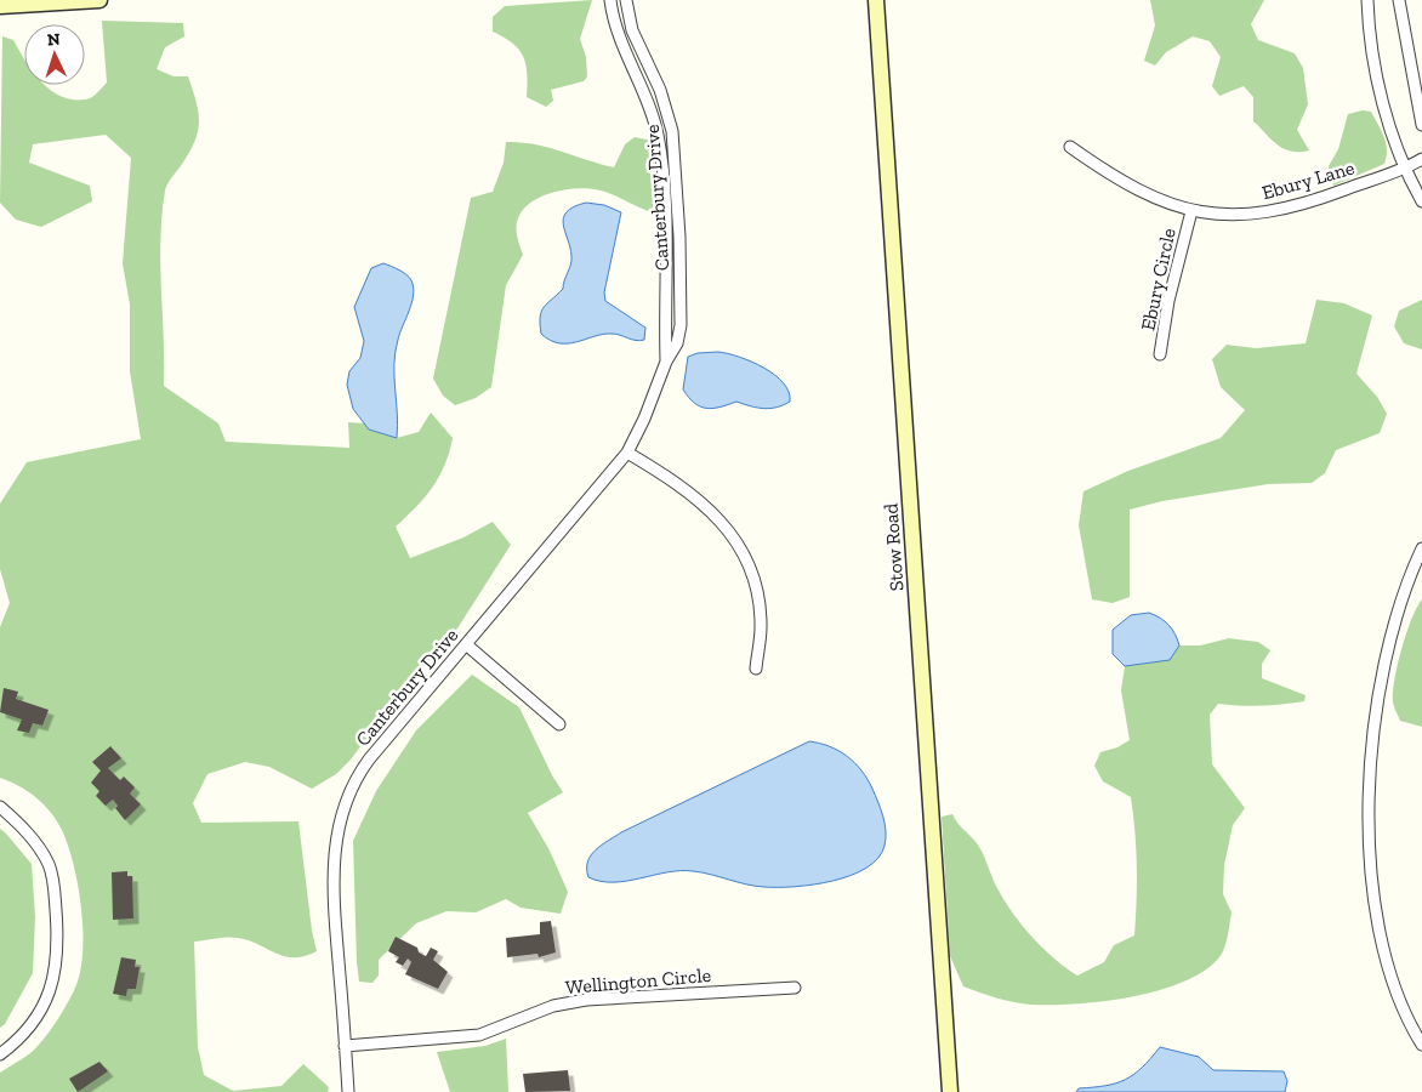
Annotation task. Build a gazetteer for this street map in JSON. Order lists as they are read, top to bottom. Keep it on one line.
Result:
{"streets":{"street":["Ebury Lane","Canterbury Drive","Ebury Circle","Stow Road","Wellington Circle"]},"crossings":[["Ebury Lane","Ebury Circle"],["Canterbury Drive","Wellington Circle"]],"north":"top"}
